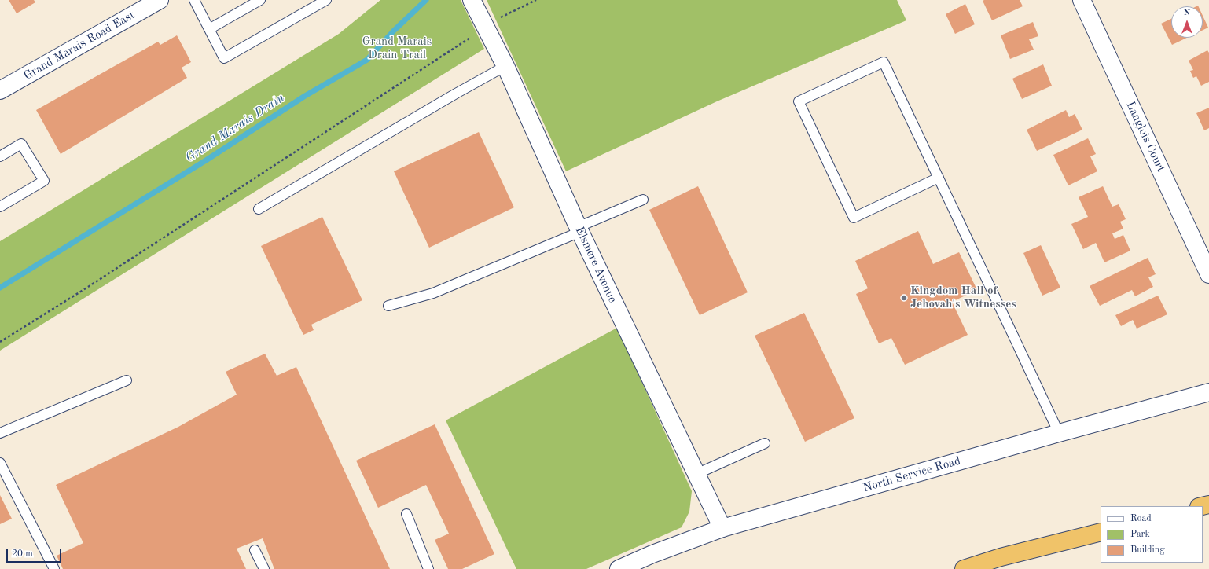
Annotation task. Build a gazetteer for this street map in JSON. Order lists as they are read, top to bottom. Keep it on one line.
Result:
{"streets":{"street":["Grand Marais Road East","Langlois Court","Elsmere Avenue","North Service Road"]},"crossings":[["Elsmere Avenue","North Service Road"]],"water":["Grand Marais Drain"],"parks":["Grand Marais Drain Trail"],"places":["Kingdom Hall of Jehovah's Witnesses"],"legend":["Road","Park","Building"],"scale_bar":"20 m","north":"top"}
